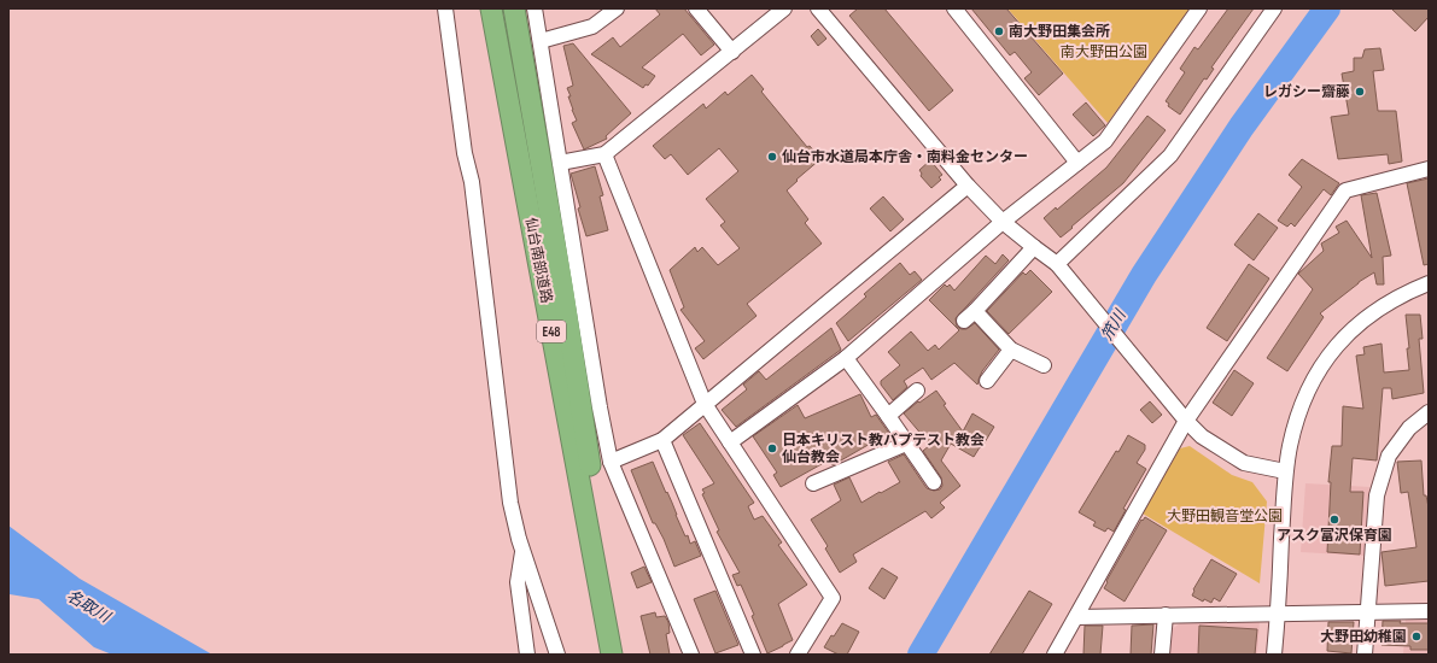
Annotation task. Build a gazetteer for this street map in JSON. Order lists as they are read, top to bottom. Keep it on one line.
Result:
{"streets":{"highway":["仙台南部道路","E48"]},"water":["笊川","名取川"],"parks":["南大野田公園","大野田観音堂公園"],"places":["南大野田集会所","レガシー齋藤","仙台市水道局本庁舎・南料金センター","日本キリスト教バプテスト教会 仙台教会","アスク富沢保育園","大野田幼稚園"]}
